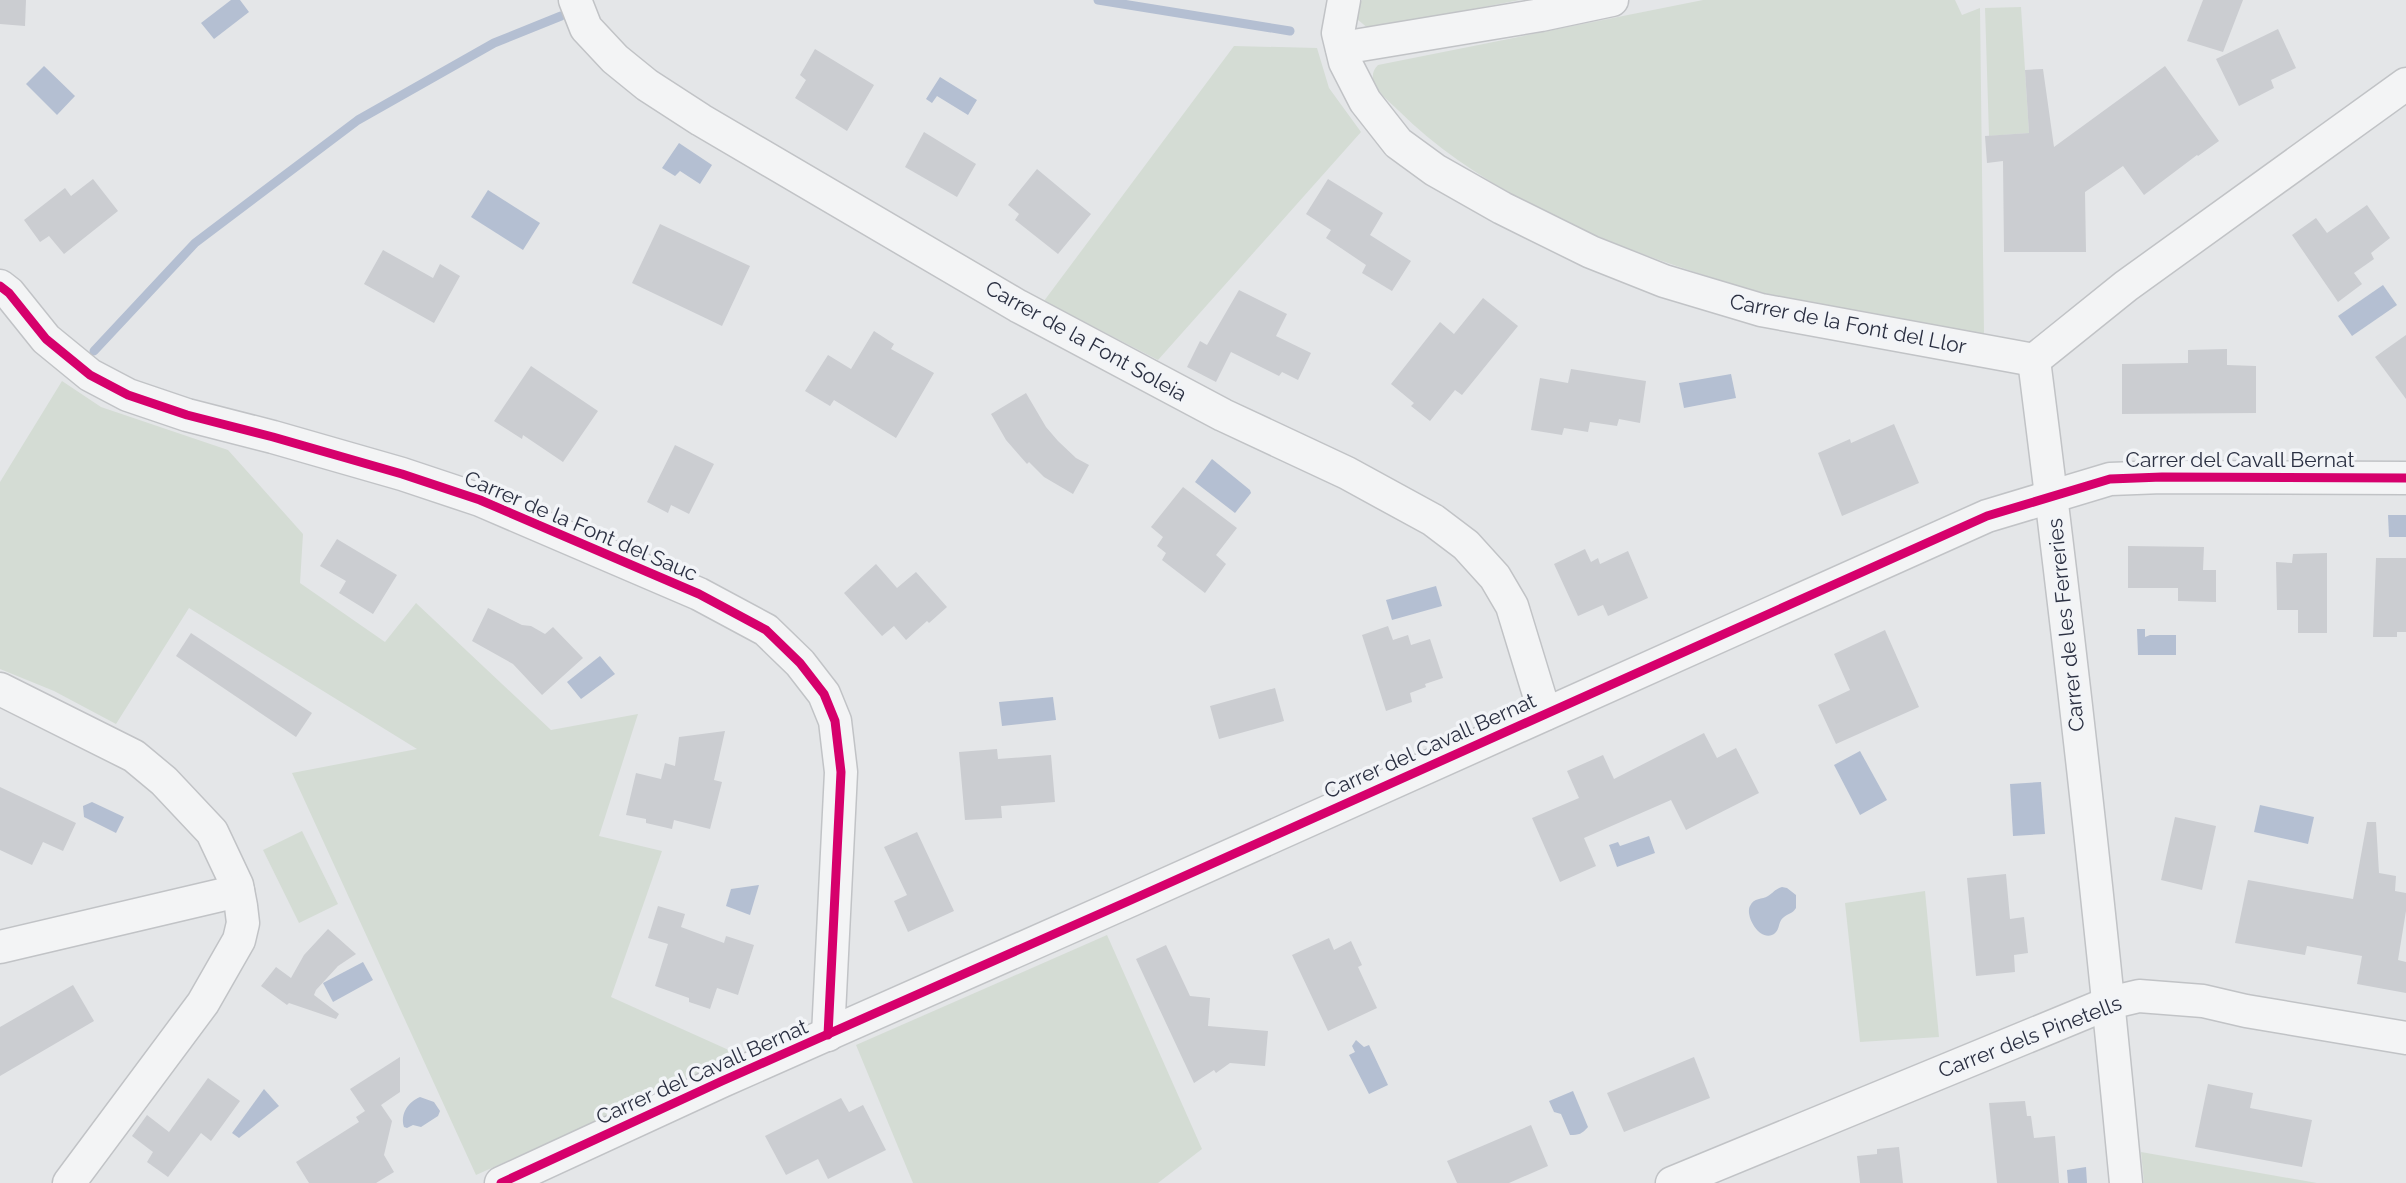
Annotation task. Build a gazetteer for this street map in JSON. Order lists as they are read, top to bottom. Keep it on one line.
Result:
{"streets":{"street":["Carrer de la Font del Llor","Carrer de la Font Soleia","Carrer del Cavall Bernat","Carrer de la Font del Sauc","Carrer de les Ferreries","Carrer dels Pinetells"]},"crossings":[["Carrer de la Font del Llor","Carrer de les Ferreries"],["Carrer de la Font Soleia","Carrer del Cavall Bernat"],["Carrer del Cavall Bernat","Carrer de la Font del Sauc"],["Carrer del Cavall Bernat","Carrer de les Ferreries"],["Carrer de les Ferreries","Carrer dels Pinetells"]]}
